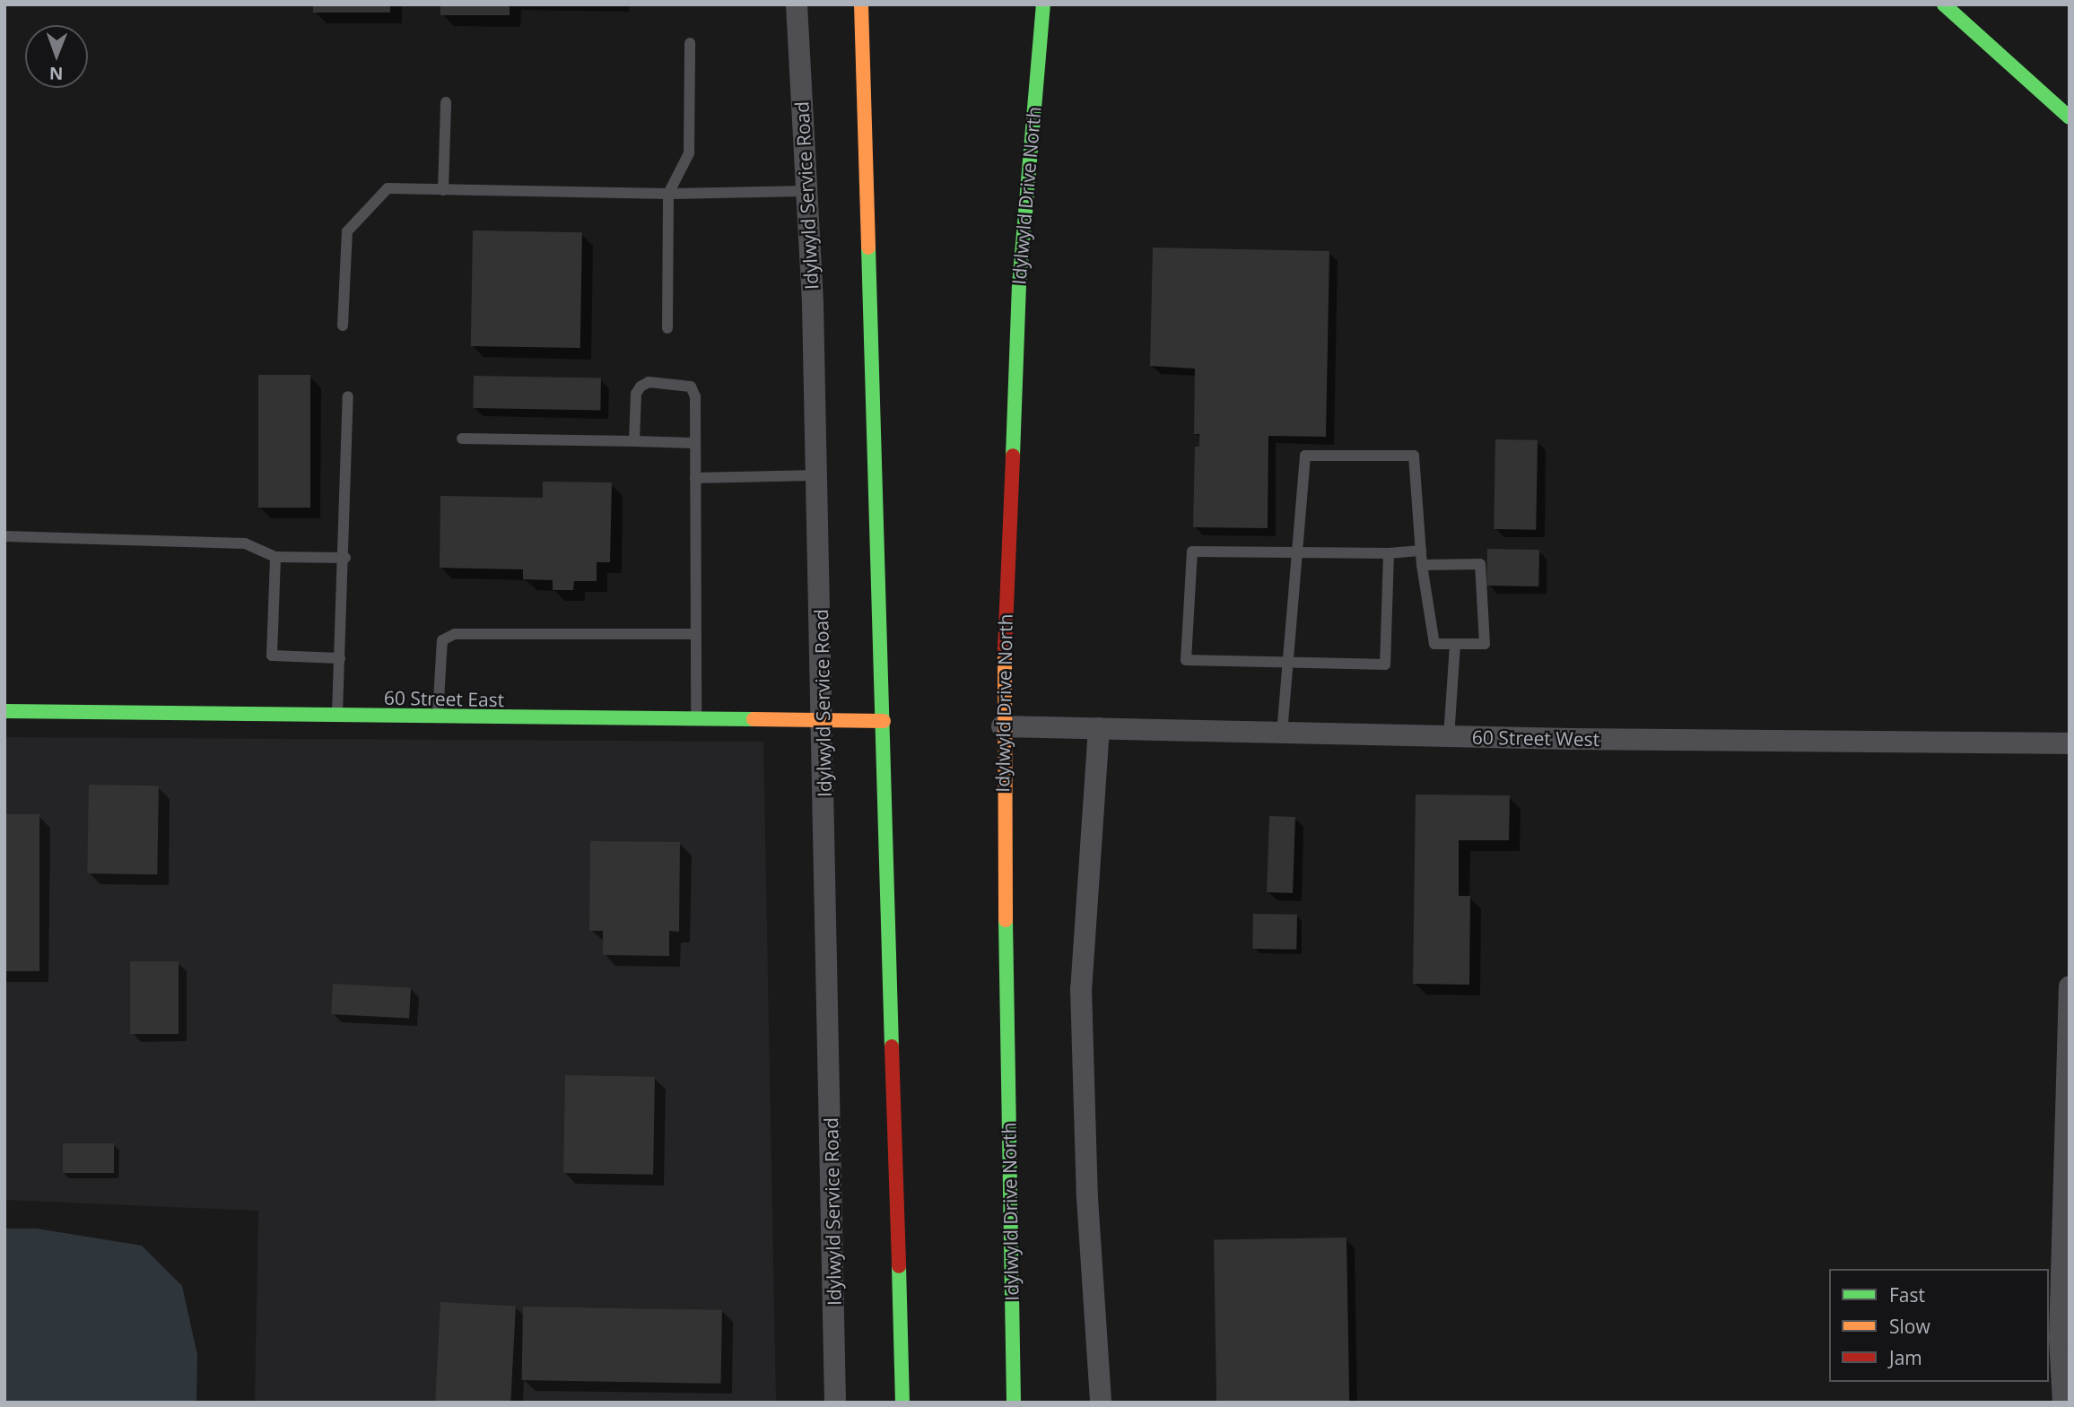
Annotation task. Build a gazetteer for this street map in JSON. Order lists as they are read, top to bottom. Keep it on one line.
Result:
{"streets":{"main road":["Idylwyld Drive North","60 Street East"],"street":["Idylwyld Service Road","60 Street West"]},"crossings":[["Idylwyld Service Road","60 Street East"],["Idylwyld Drive North","60 Street West"]],"legend":["Fast","Slow","Jam"],"north":"bottom"}
